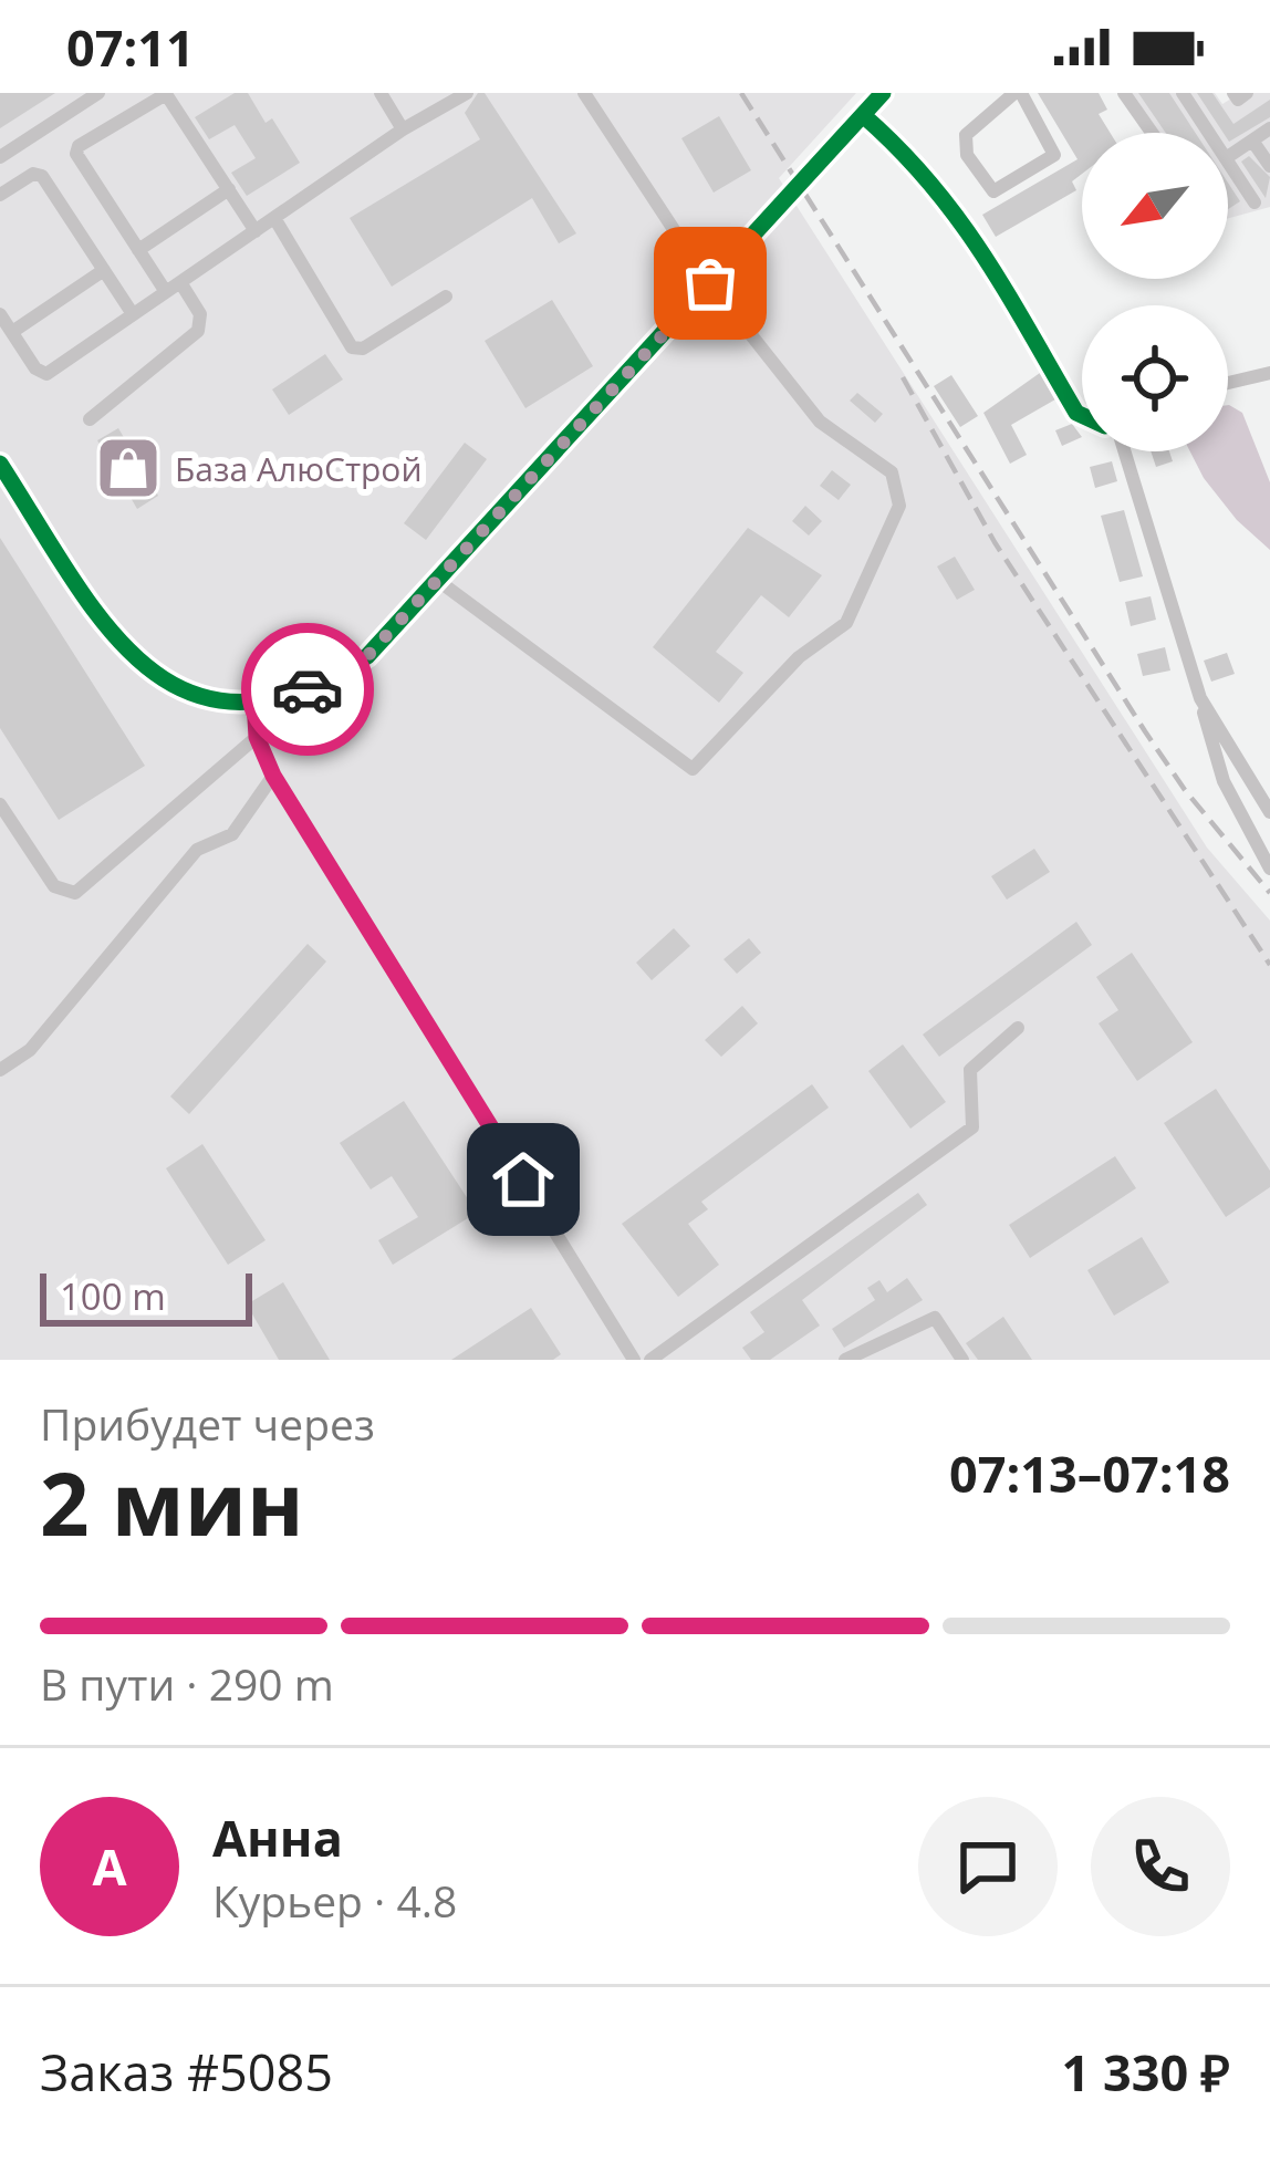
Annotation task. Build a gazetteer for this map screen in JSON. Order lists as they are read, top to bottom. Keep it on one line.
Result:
{"places":{"shop":["База АлюСтрой"]},"scale_bar":"100 m","north":"bottom left","page":{"status":"07:11","scale":"100 m","heading":["2 мин","Прибудет через","07:13–07:18"],"panel":["Анна","Курьер · 4.8","Заказ #5085","1 330 ₽"],"bar":"В пути · 290 m","round":"А"}}
